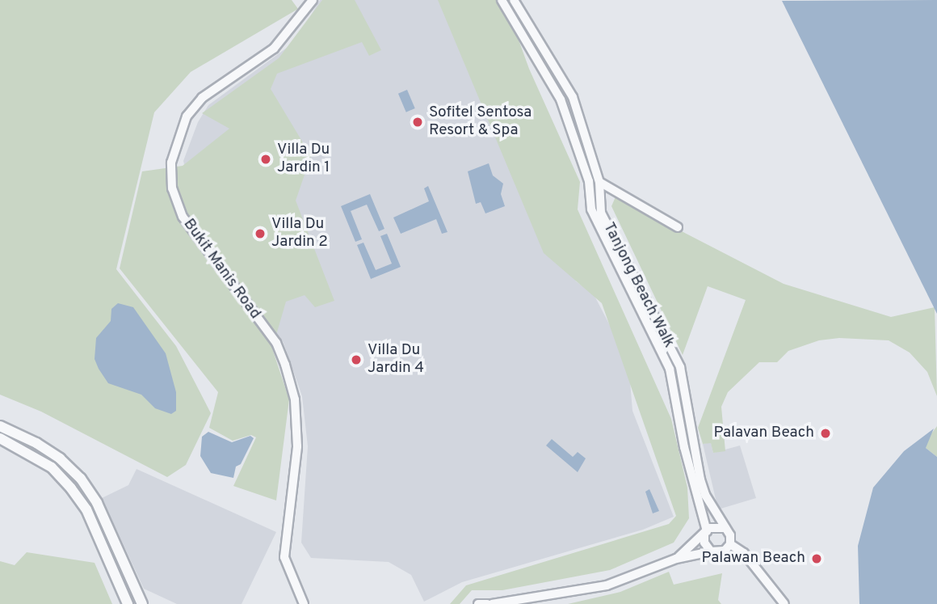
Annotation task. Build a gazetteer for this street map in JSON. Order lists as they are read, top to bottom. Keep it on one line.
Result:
{"streets":{"street":["Bukit Manis Road","Tanjong Beach Walk"]},"places":["Sofitel Sentosa Resort & Spa","Villa Du Jardin 1","Villa Du Jardin 2","Villa Du Jardin 4","Palavan Beach","Palawan Beach"]}
